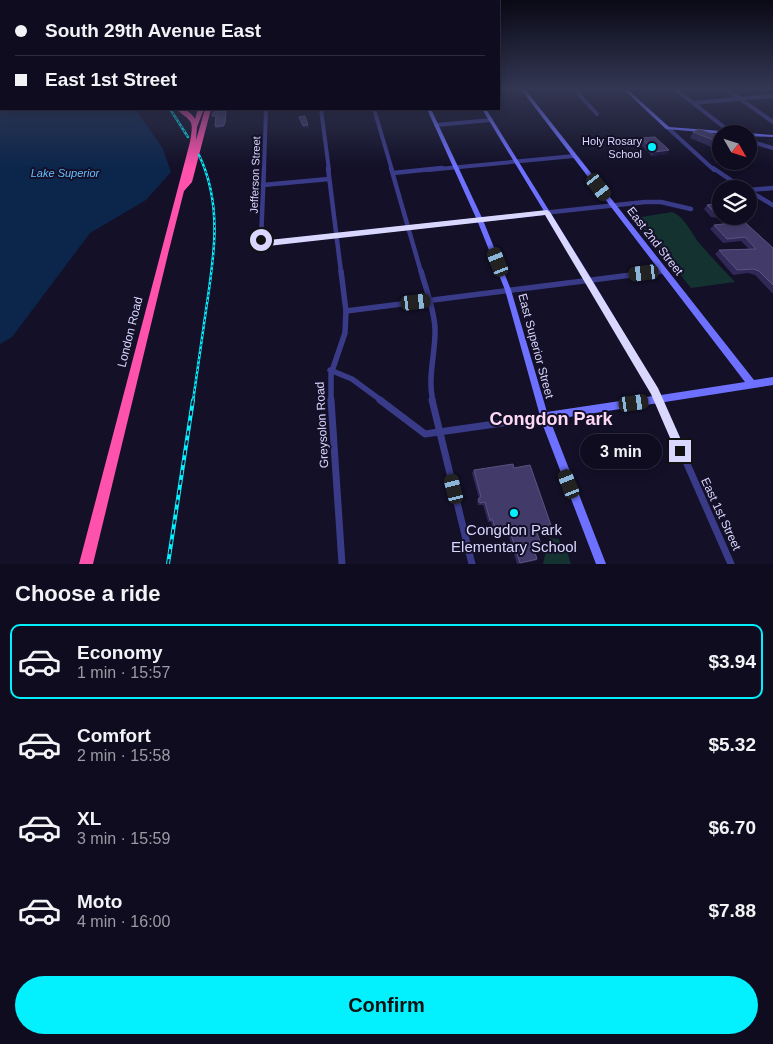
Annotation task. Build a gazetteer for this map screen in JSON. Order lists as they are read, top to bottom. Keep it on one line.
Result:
{"streets":{"highway":["London Road"],"street":["Jefferson Street","East 2nd Street","East Superior Street","Greysolon Road","East 1st Street"]},"crossings":[["Jefferson Street","Greysolon Road"]],"districts":["Congdon Park"],"water":["Lake Superior"],"places":["Holy Rosary School","Congdon Park Elementary School"],"north":"bottom right","page":{"banner":["South 29th Avenue East","East 1st Street"],"bubble":"3 min","heading":"Choose a ride","list":[{"name":"Economy","note":"1 min · 15:57","value":"$3.94"},{"name":"Comfort","note":"2 min · 15:58","value":"$5.32"},{"name":"XL","note":"3 min · 15:59","value":"$6.70"},{"name":"Moto","note":"4 min · 16:00","value":"$7.88"}],"buttons":"Confirm"}}
